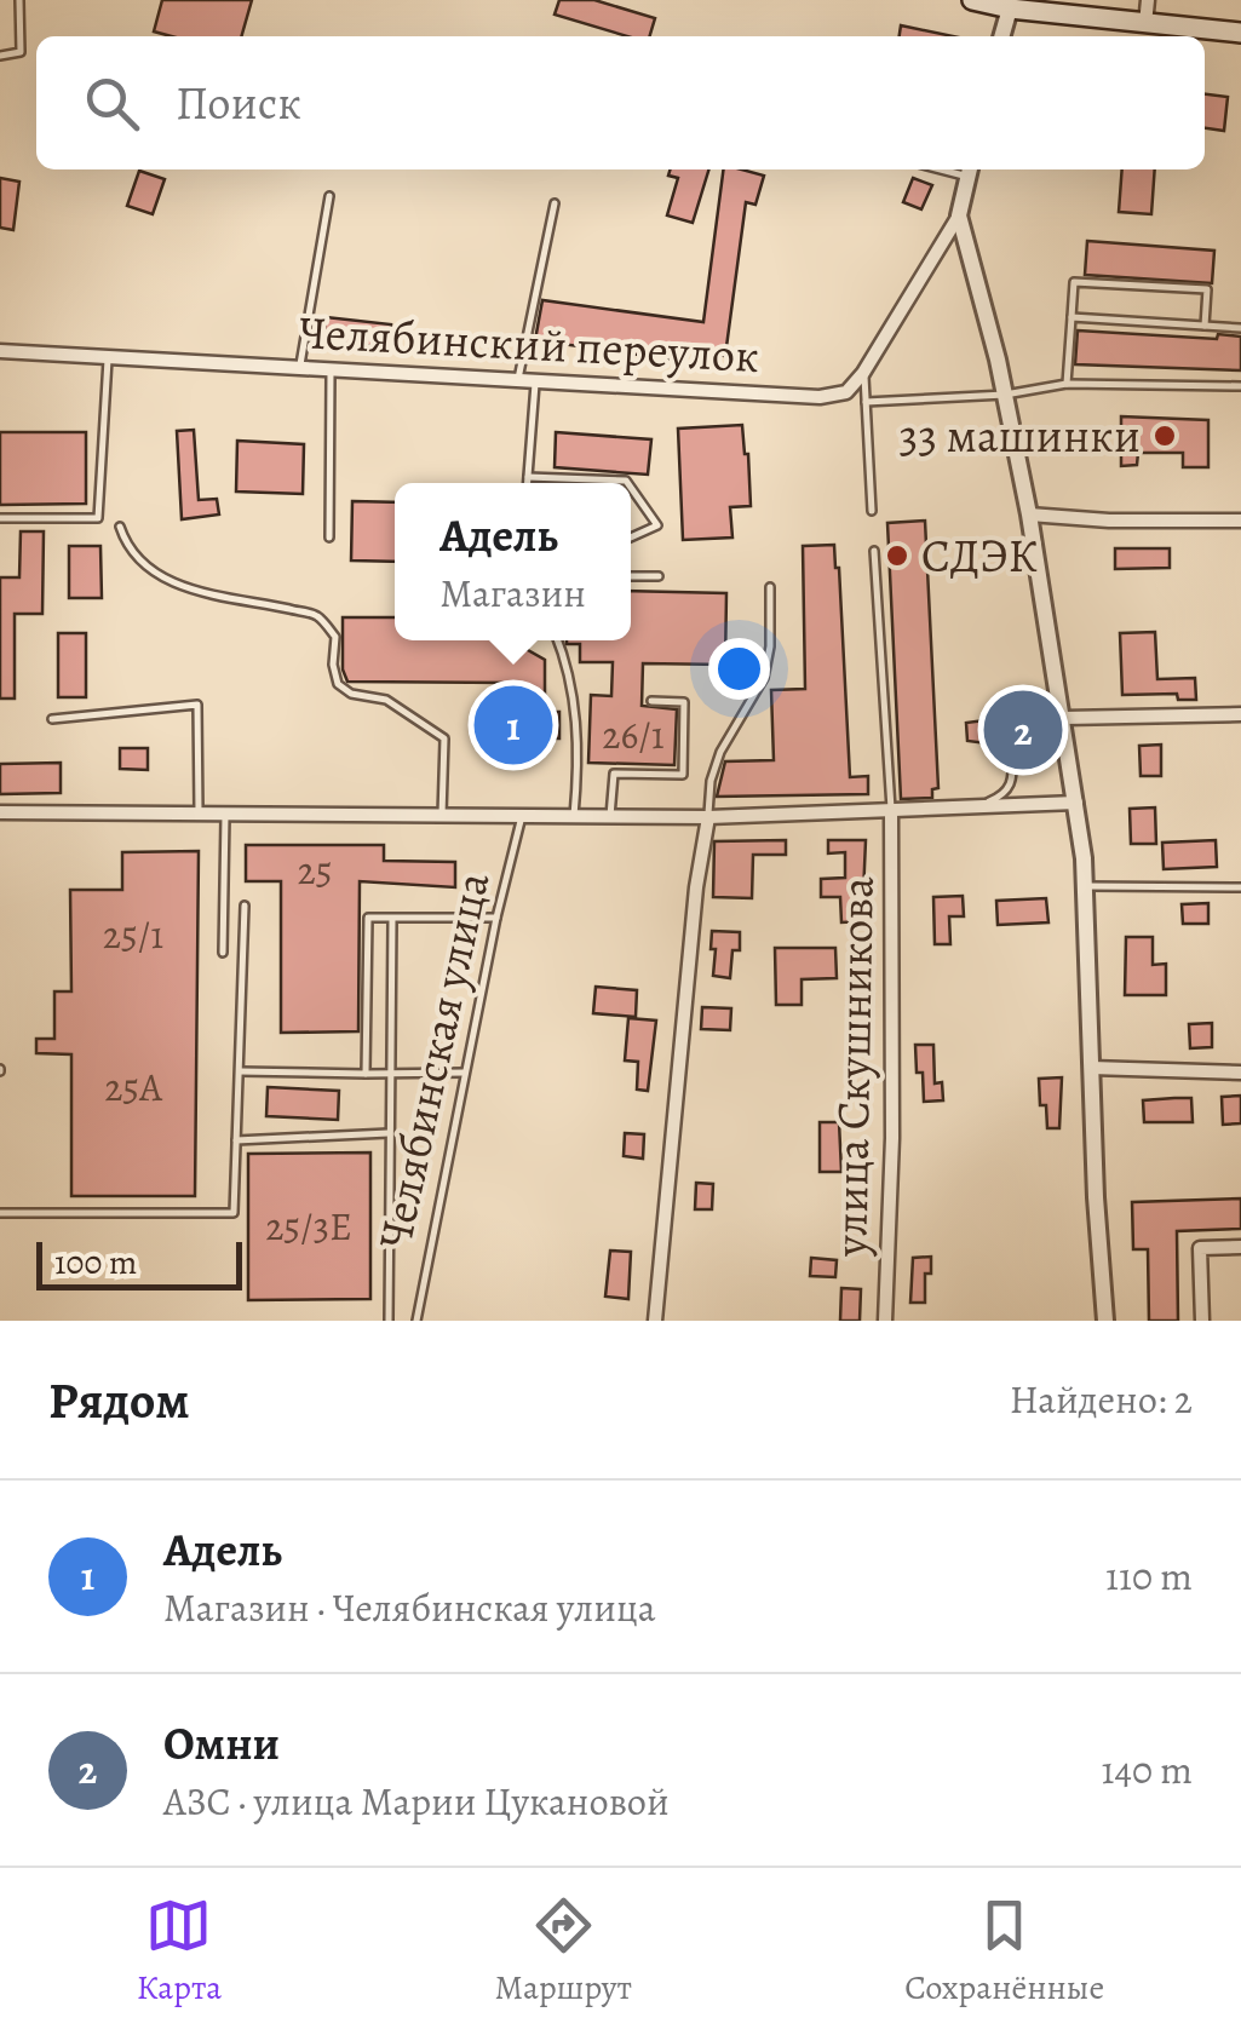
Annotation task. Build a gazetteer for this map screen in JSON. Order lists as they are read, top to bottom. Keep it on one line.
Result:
{"streets":{"street":["Челябинский переулок","Челябинская улица","улица Скушникова"]},"crossings":[["Челябинская улица","улица Скушникова"]],"places":["33 машинки","СДЭК"],"house_numbers":["26/1","25","25/1","25А","25/3Е"],"scale_bar":"100 m","page":{"search":"Поиск","popup":["Адель","Магазин"],"pins":["1","2"],"scale":"100 m","heading":["Рядом","Найдено: 2"],"list":[{"mark":"1","name":"Адель","note":"Магазин · Челябинская улица","value":"110 m"},{"mark":"2","name":"Омни","note":"АЗС · улица Марии Цукановой","value":"140 m"}],"nav":["Карта","Маршрут","Сохранённые"]}}
